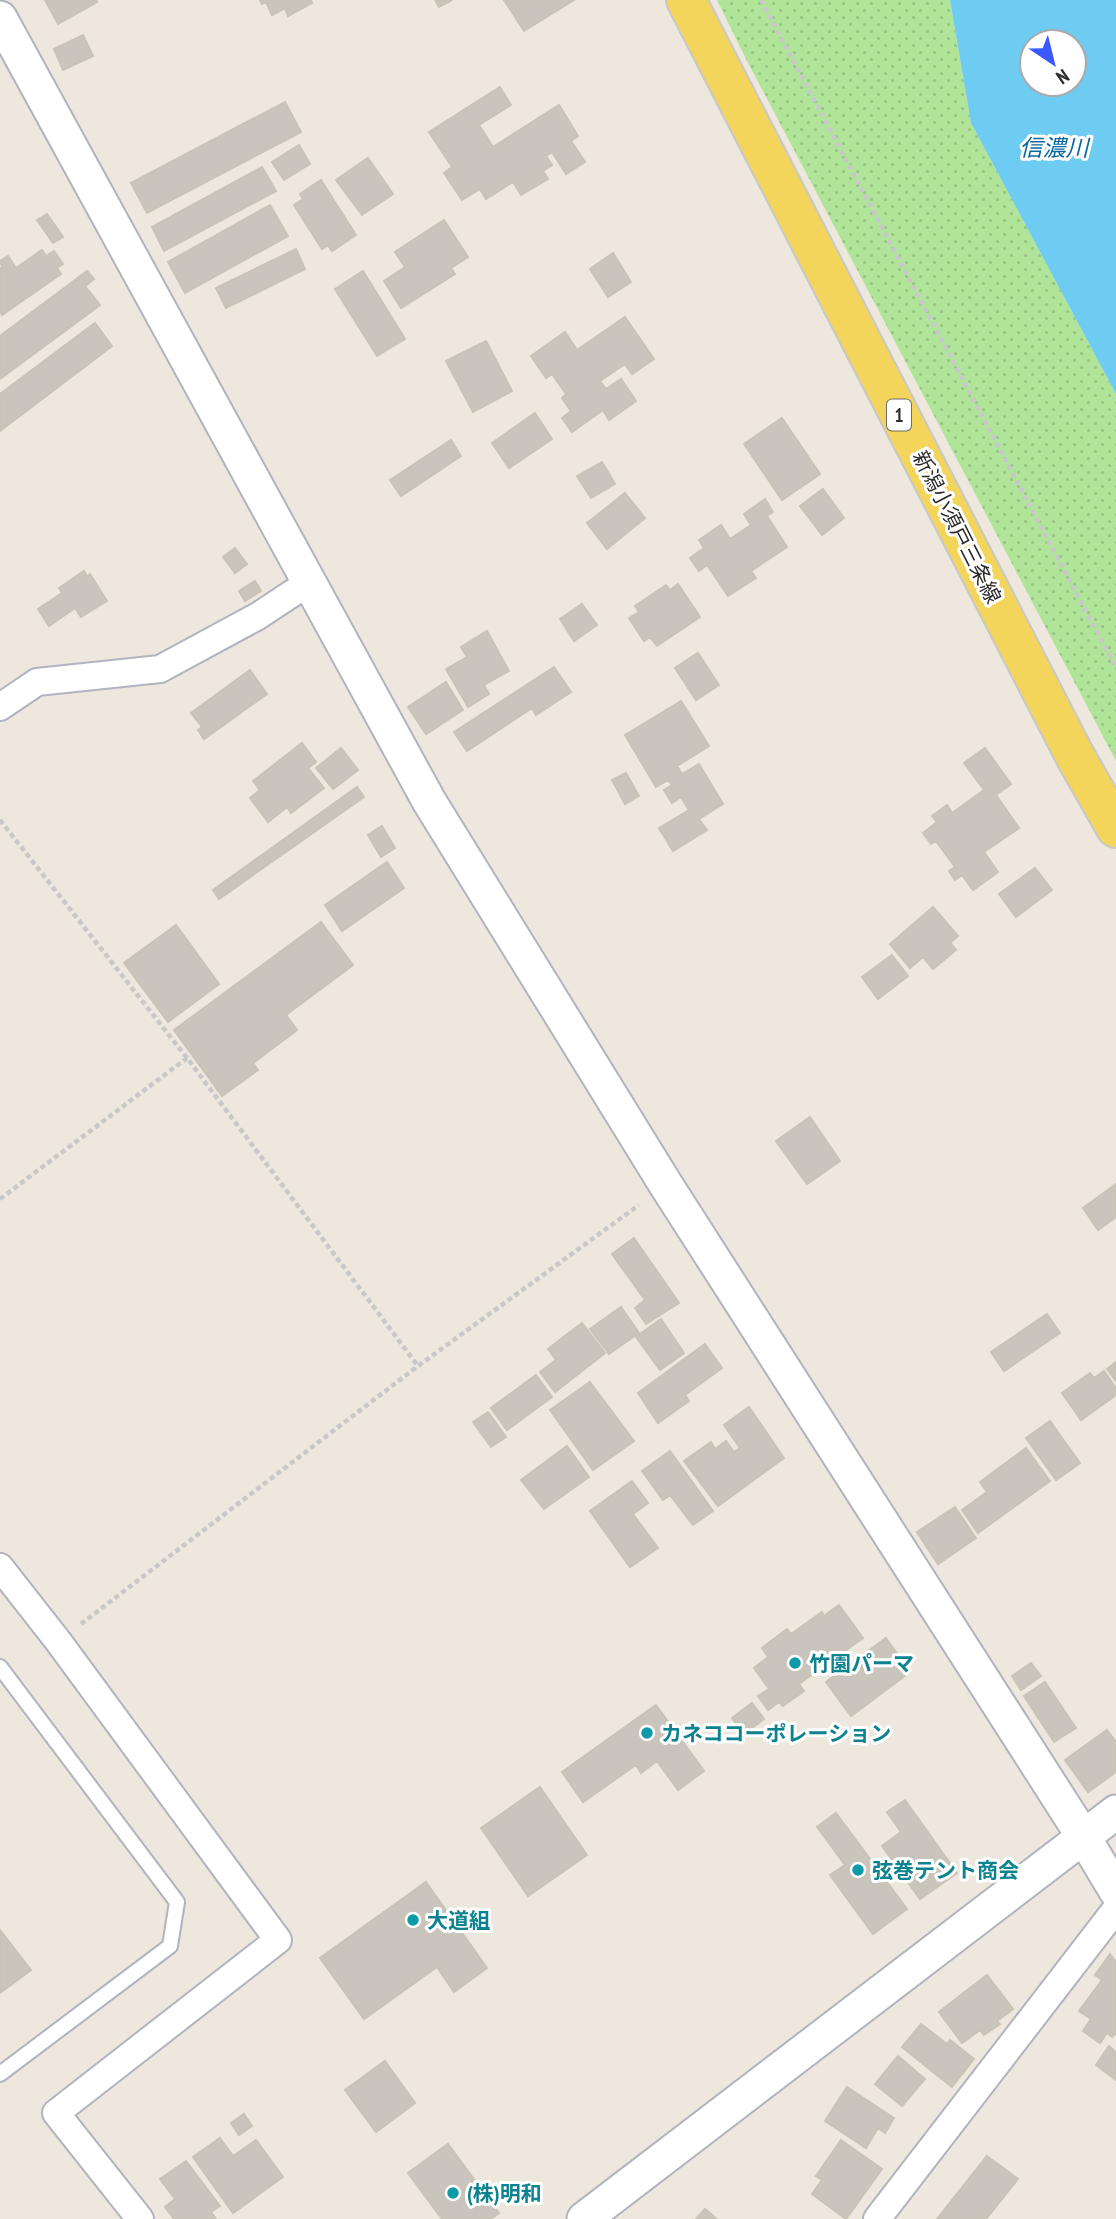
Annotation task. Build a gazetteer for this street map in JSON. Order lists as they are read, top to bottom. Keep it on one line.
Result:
{"streets":{"main road":["1","新潟小須戸三条線"]},"water":["信濃川"],"places":["竹園パーマ","カネココーポレーション","弦巻テント商会","大道組","(株)明和"],"north":"bottom right"}
